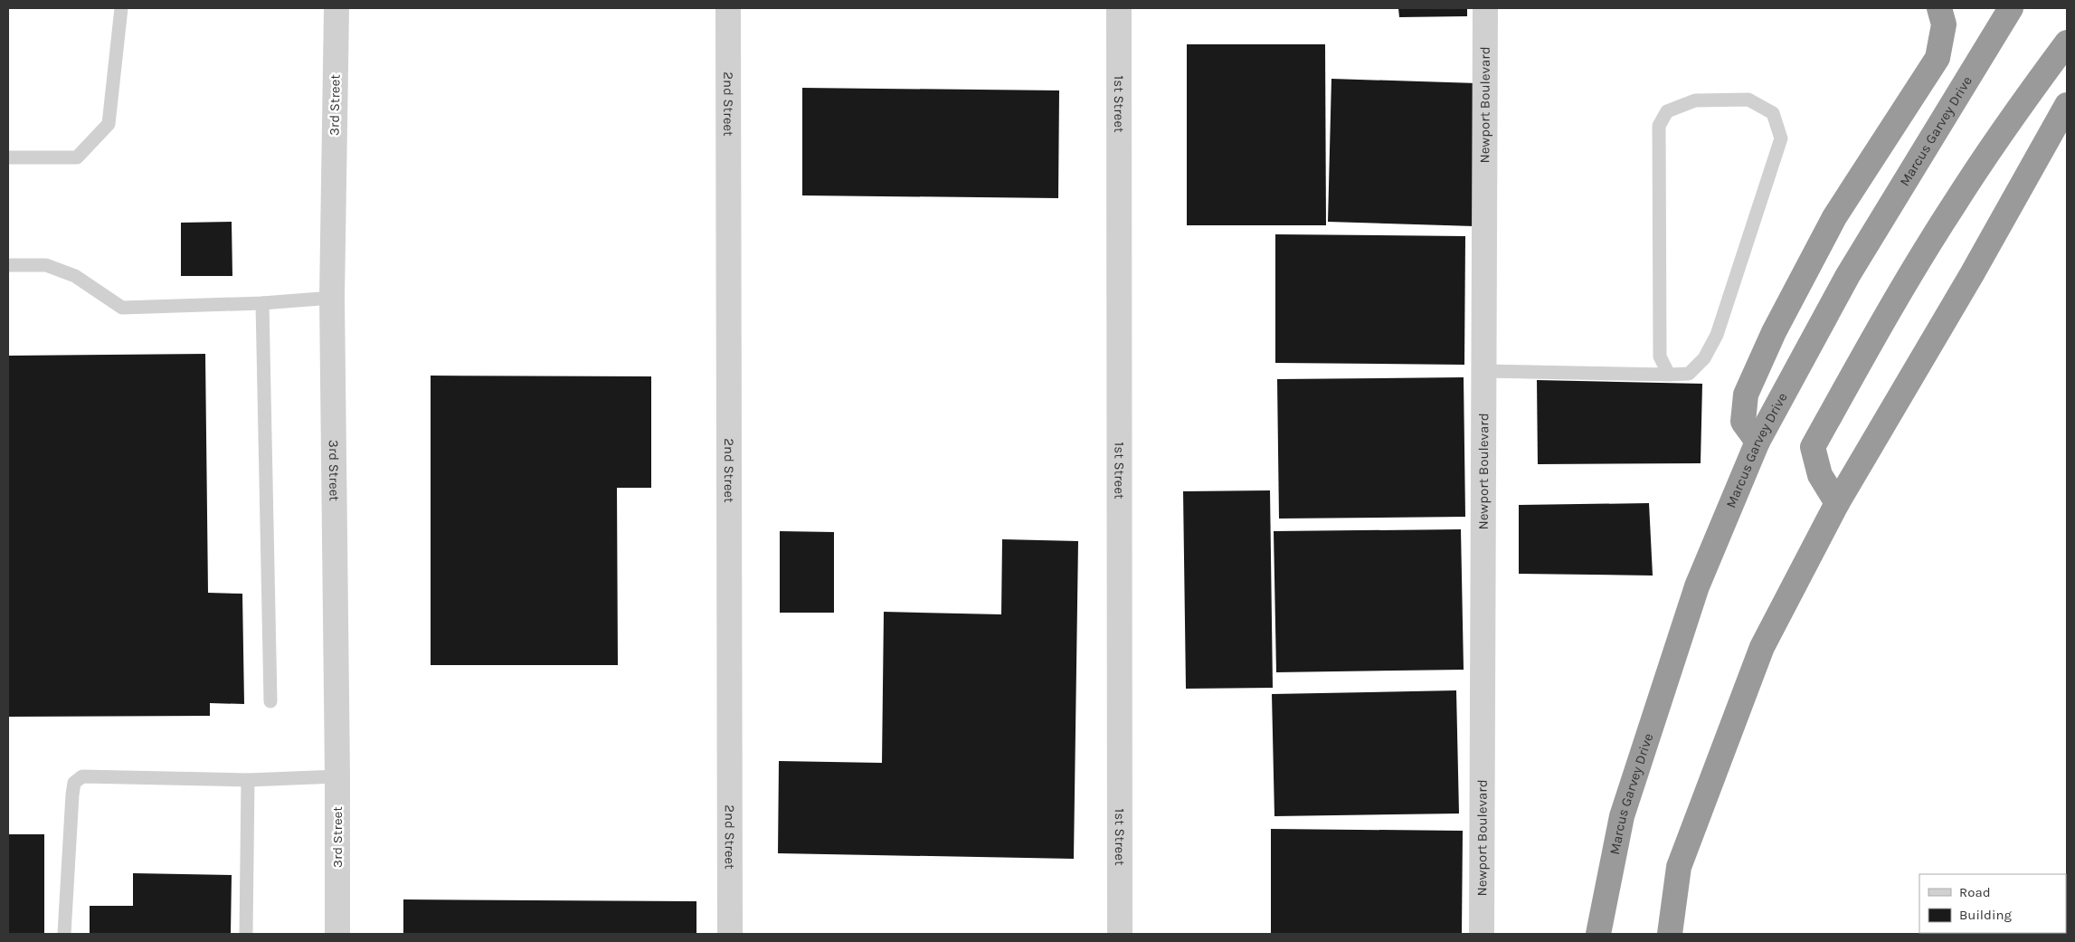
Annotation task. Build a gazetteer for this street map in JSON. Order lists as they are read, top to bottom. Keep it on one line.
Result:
{"streets":{"highway":["Marcus Garvey Drive"],"street":["3rd Street","2nd Street","1st Street","Newport Boulevard"]},"legend":["Road","Building"]}
